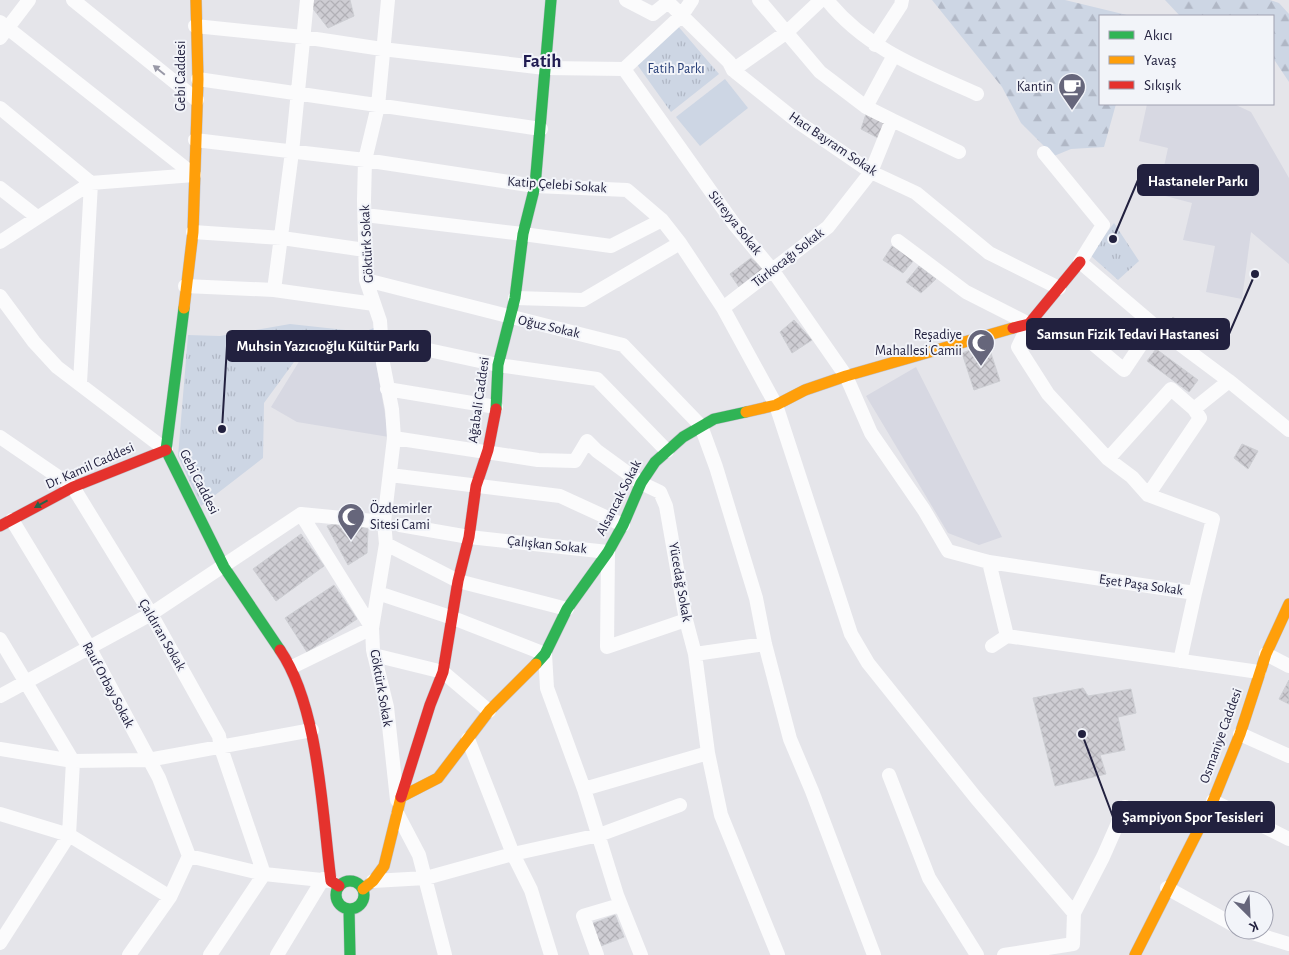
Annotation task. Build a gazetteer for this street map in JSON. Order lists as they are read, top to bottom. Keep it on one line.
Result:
{"streets":{"street":["Gebi Caddesi","Hacı Bayram Sokak","Katip Çelebi Sokak","Süreyya Sokak","Göktürk Sokak","Türkocağı Sokak","Oğuz Sokak","Ağabali Caddesi","Dr. Kamil Caddesi","Alsancak Sokak","Çalışkan Sokak","Yücedağ Sokak","Eşet Paşa Sokak","Çaldıran Sokak","Rauf Orbay Sokak","Osmaniye Caddesi"]},"crossings":[["Gebi Caddesi","Katip Çelebi Sokak"],["Gebi Caddesi","Dr. Kamil Caddesi"],["Hacı Bayram Sokak","Türkocağı Sokak"],["Katip Çelebi Sokak","Göktürk Sokak"],["Katip Çelebi Sokak","Türkocağı Sokak"],["Katip Çelebi Sokak","Ağabali Caddesi"],["Katip Çelebi Sokak","Alsancak Sokak"],["Süreyya Sokak","Türkocağı Sokak"],["Süreyya Sokak","Alsancak Sokak"],["Süreyya Sokak","Eşet Paşa Sokak"],["Göktürk Sokak","Oğuz Sokak"],["Göktürk Sokak","Yücedağ Sokak"],["Oğuz Sokak","Ağabali Caddesi"],["Oğuz Sokak","Alsancak Sokak"],["Ağabali Caddesi","Alsancak Sokak"],["Ağabali Caddesi","Çalışkan Sokak"],["Ağabali Caddesi","Yücedağ Sokak"],["Dr. Kamil Caddesi","Çaldıran Sokak"],["Dr. Kamil Caddesi","Rauf Orbay Sokak"],["Alsancak Sokak","Çalışkan Sokak"],["Alsancak Sokak","Yücedağ Sokak"],["Alsancak Sokak","Eşet Paşa Sokak"]],"one_way":["Dr. Kamil Caddesi"],"districts":["Fatih"],"parks":["Fatih Parkı"],"places":{"cafe":["Kantin"],"other":["Hastaneler Parkı","Samsun Fizik Tedavi Hastanesi","Muhsin Yazıcıoğlu Kültür Parkı","Şampiyon Spor Tesisleri"],"mosque":["Reşadiye Mahallesi Camii","Özdemirler Sitesi Cami"]},"legend":["Akıcı","Yavaş","Sıkışık"],"north":"bottom right"}
